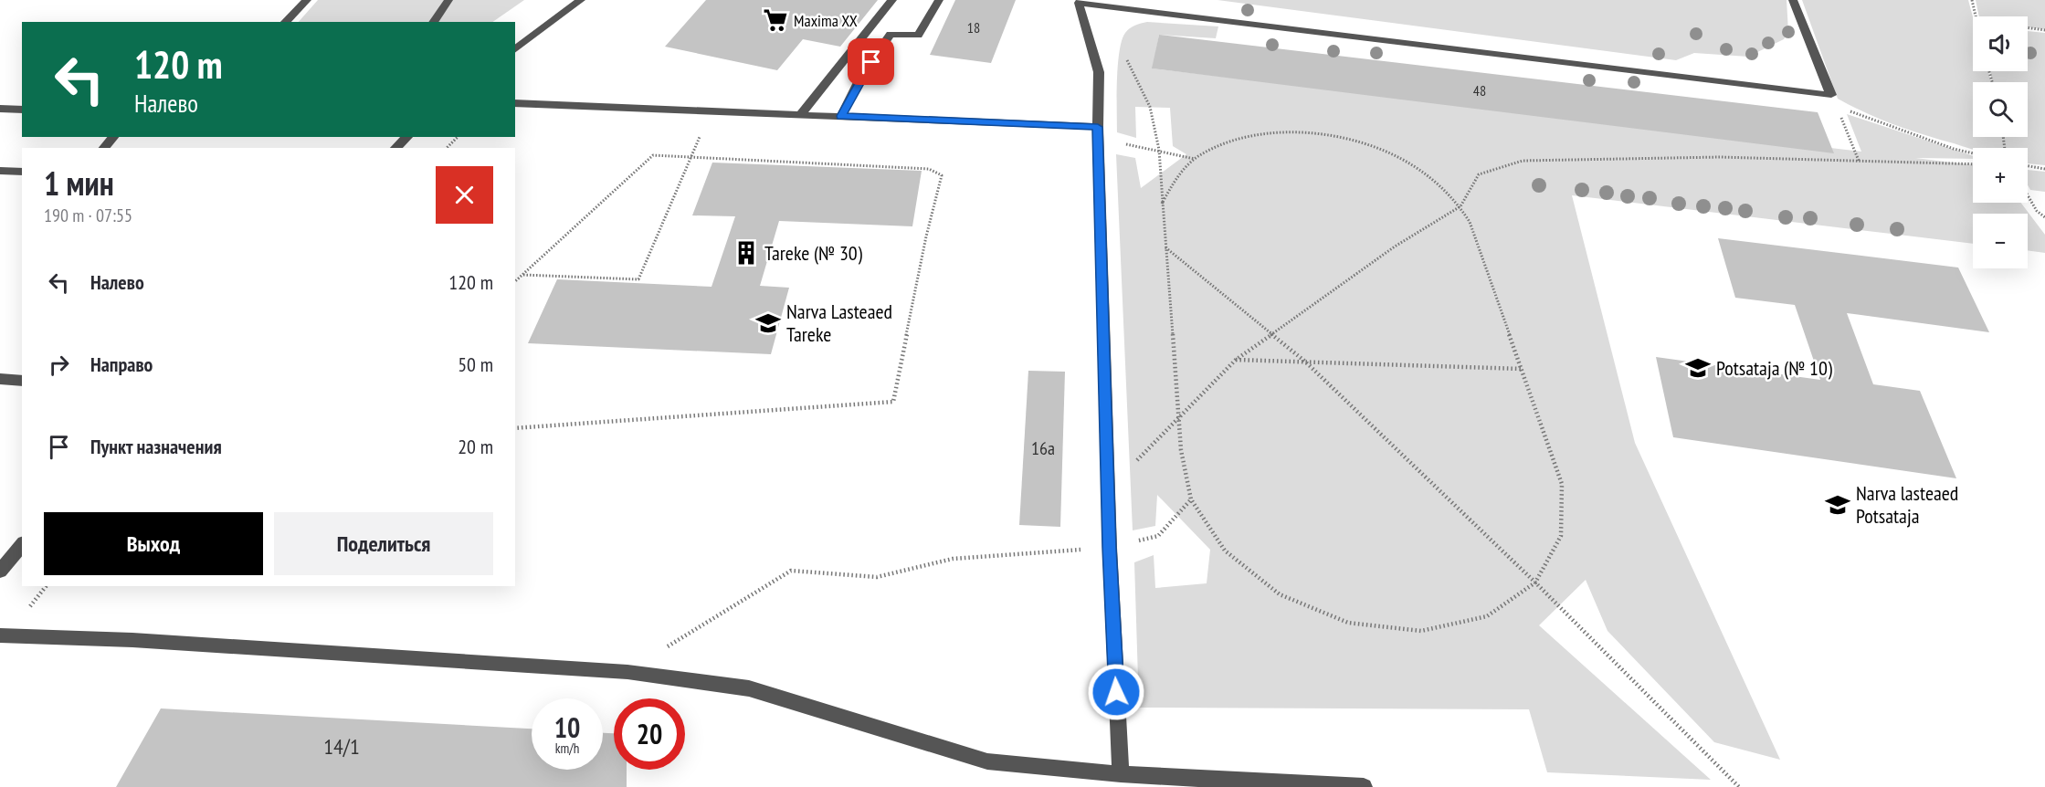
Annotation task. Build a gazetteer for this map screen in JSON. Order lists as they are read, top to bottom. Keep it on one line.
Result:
{"places":{"supermarket":["Maxima XX"],"building":["Tareke (№ 30)"],"school or university":["Narva Lasteaed Tareke","Potsataja (№ 10)","Narva lasteaed Potsataja"]},"house_numbers":["18","48","16a","14/1"],"page":{"map_buttons":["+","−"],"turn":["120 m","Налево"],"heading":["1 мин","190 m · 07:55"],"list":[{"name":"Налево","value":"120 m"},{"name":"Направо","value":"50 m"},{"name":"Пункт назначения","value":"20 m"}],"buttons":["Выход","Поделиться"],"speed":"10 km/h","limit":"20"}}
